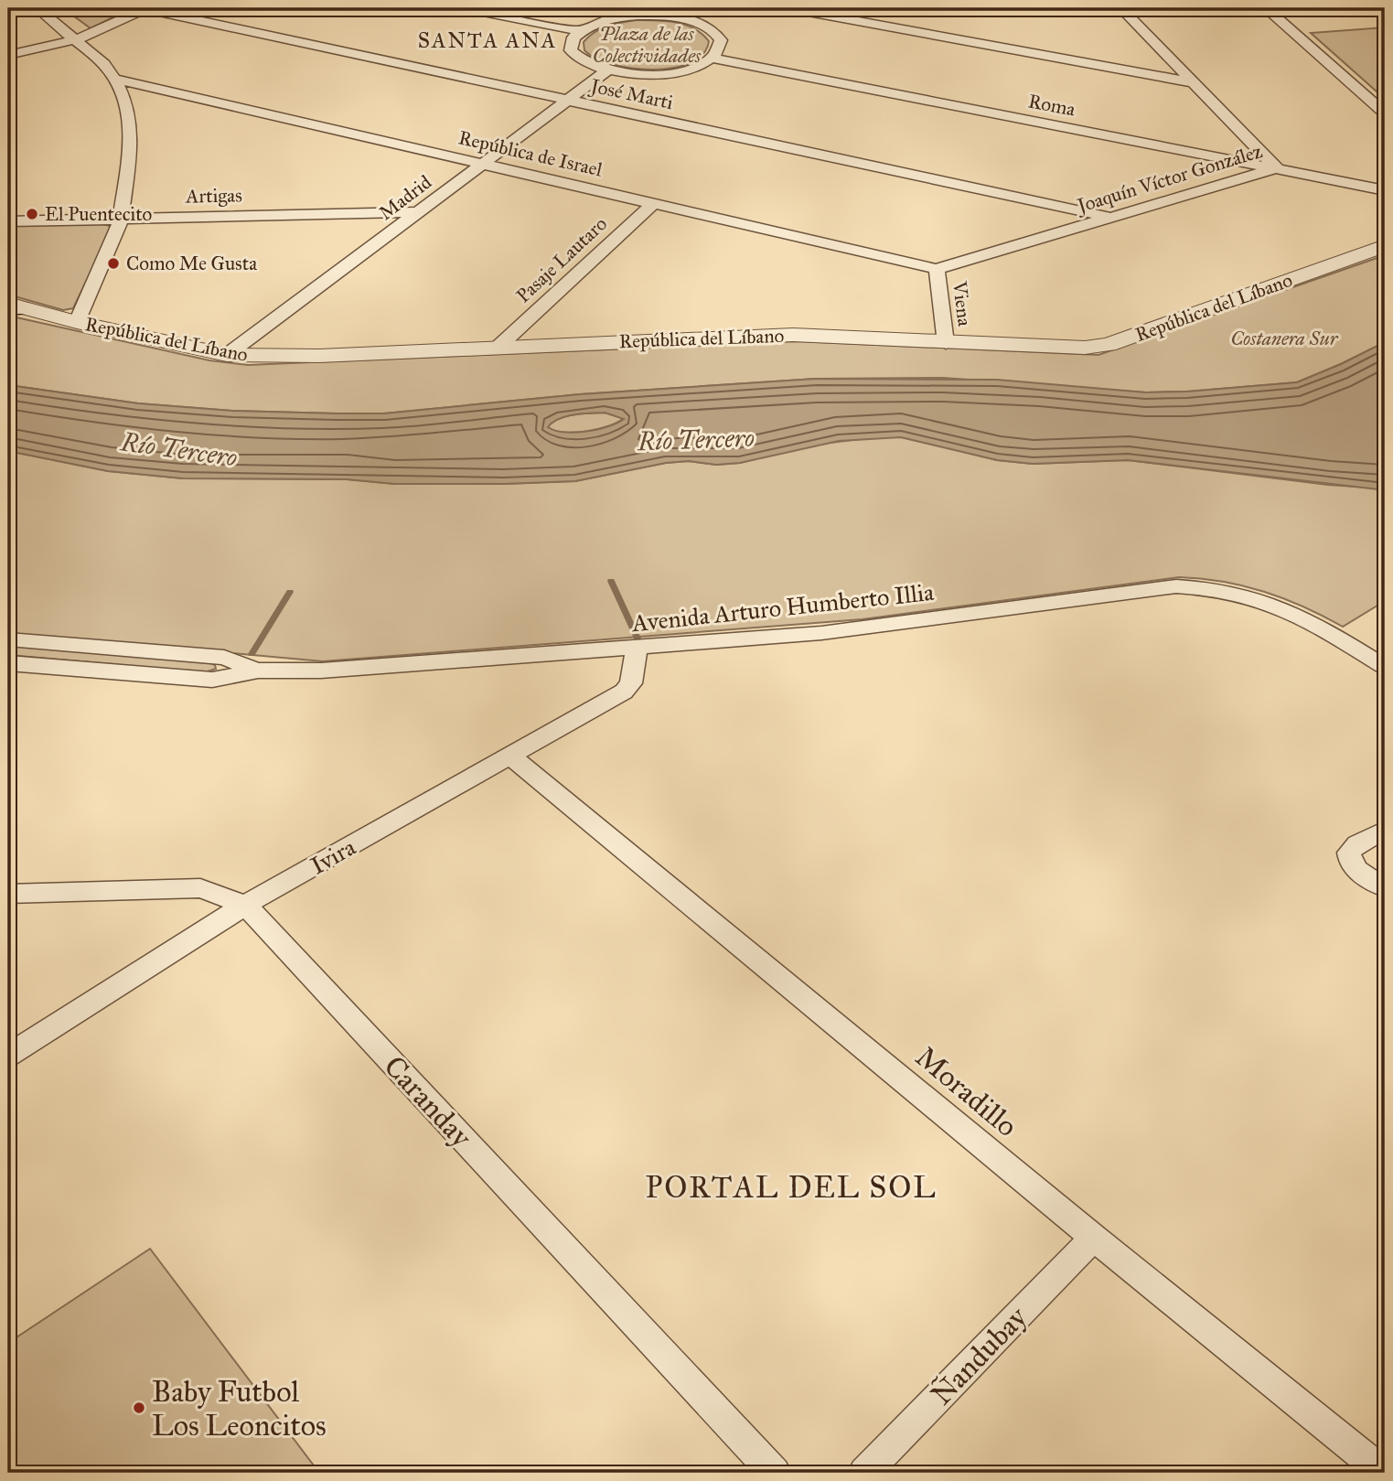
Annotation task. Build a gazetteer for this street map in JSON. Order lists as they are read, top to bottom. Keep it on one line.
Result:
{"streets":{"street":["José Marti","Roma","República de Israel","Joaquín Víctor González","Artigas","Madrid","Pasaje Lautaro","Viena","República del Líbano","Avenida Arturo Humberto Illia","Ivira","Moradillo","Caranday","Ñandubay"]},"crossings":[["José Marti","Joaquín Víctor González"],["José Marti","Madrid"],["Roma","Joaquín Víctor González"],["República de Israel","Joaquín Víctor González"],["República de Israel","Madrid"],["República de Israel","Pasaje Lautaro"],["República de Israel","Viena"],["Joaquín Víctor González","Viena"],["Artigas","Madrid"],["Madrid","República del Líbano"],["Pasaje Lautaro","República del Líbano"],["Viena","República del Líbano"],["Avenida Arturo Humberto Illia","Ivira"],["Ivira","Moradillo"],["Ivira","Caranday"],["Moradillo","Ñandubay"]],"districts":["SANTA ANA","PORTAL DEL SOL"],"water":["Río Tercero"],"parks":["Plaza de las Colectividades","Costanera Sur"],"places":["El Puentecito","Como Me Gusta","Baby Futbol Los Leoncitos"]}
